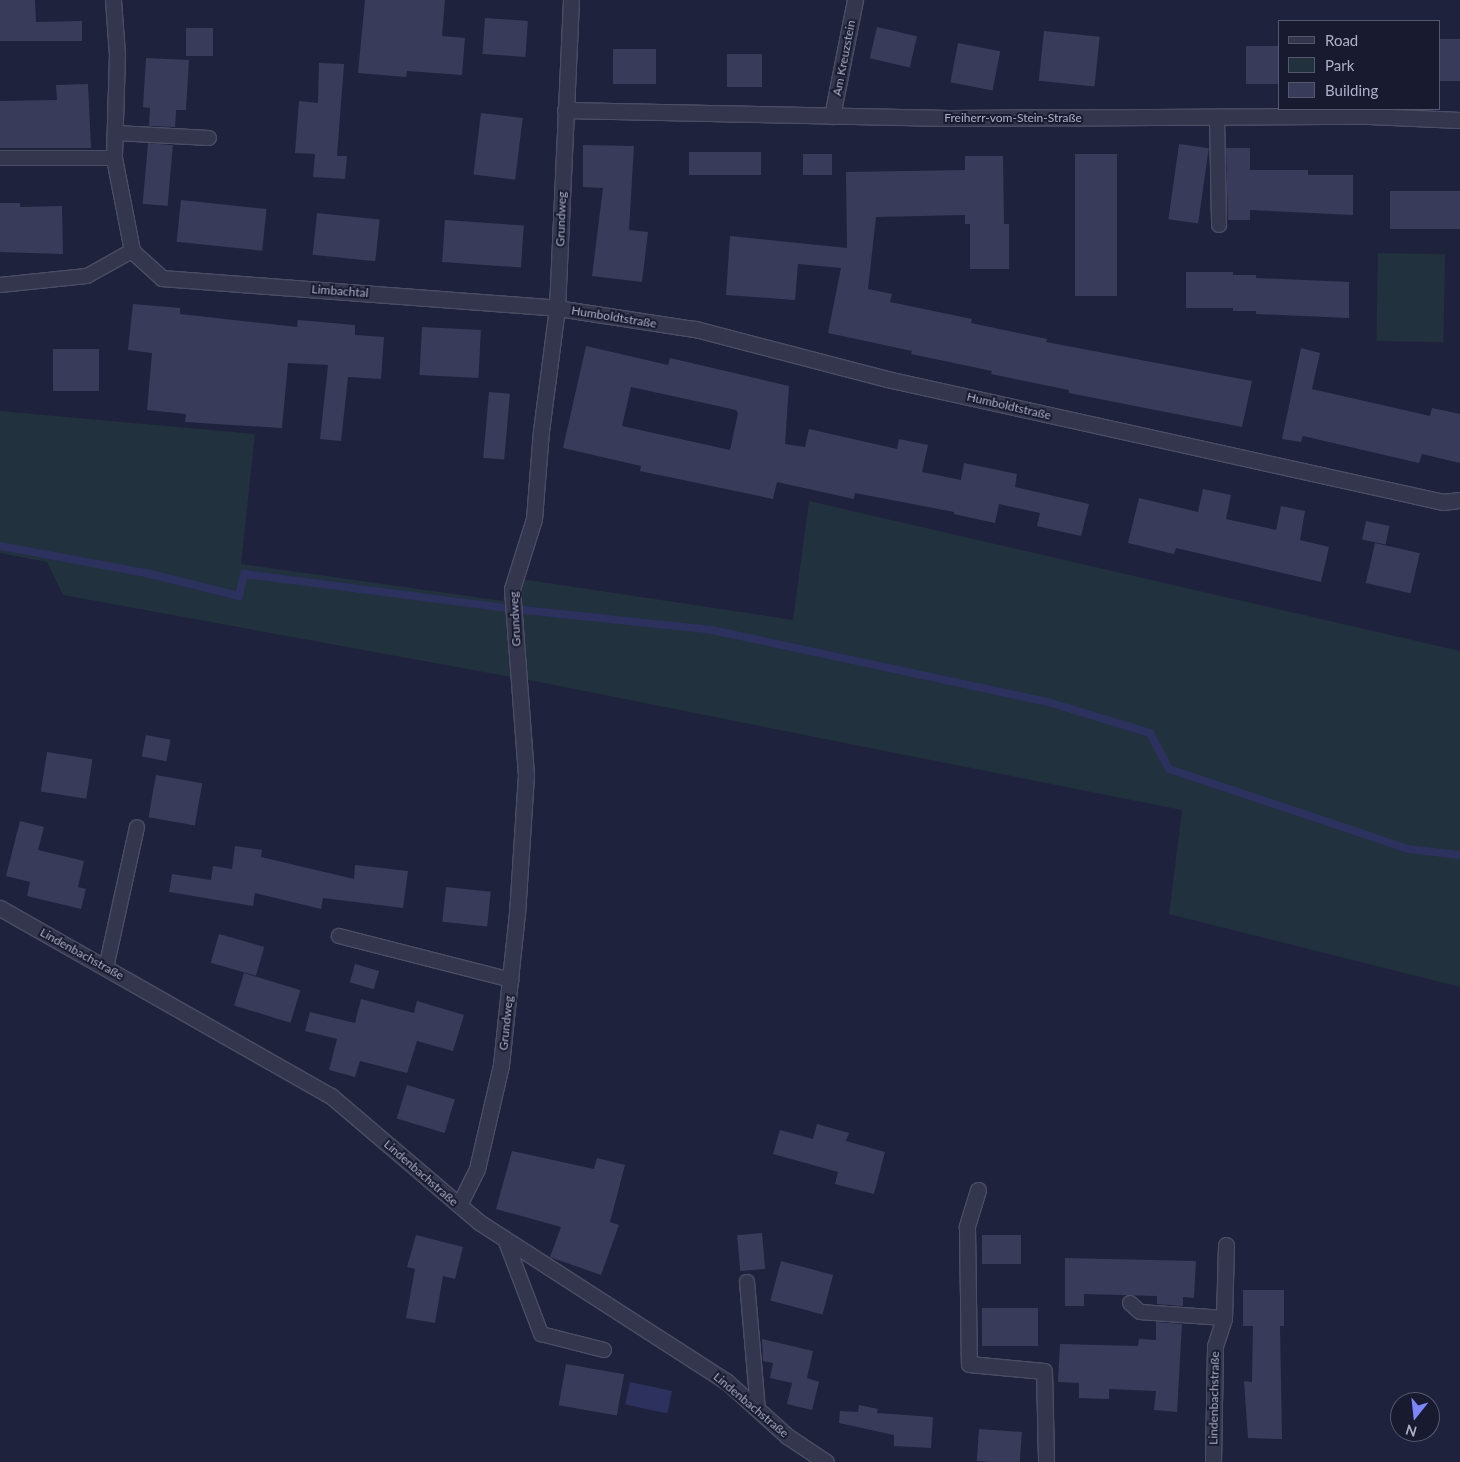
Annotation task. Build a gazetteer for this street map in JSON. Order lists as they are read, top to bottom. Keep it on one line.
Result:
{"streets":{"street":["Am Kreuzstein","Freiherr-vom-Stein-Straße","Grundweg","Limbachtal","Humboldtstraße","Lindenbachstraße"]},"crossings":[["Am Kreuzstein","Freiherr-vom-Stein-Straße"],["Freiherr-vom-Stein-Straße","Grundweg"],["Grundweg","Limbachtal"],["Grundweg","Humboldtstraße"],["Grundweg","Lindenbachstraße"],["Limbachtal","Humboldtstraße"]],"legend":["Road","Park","Building"],"north":"bottom"}
